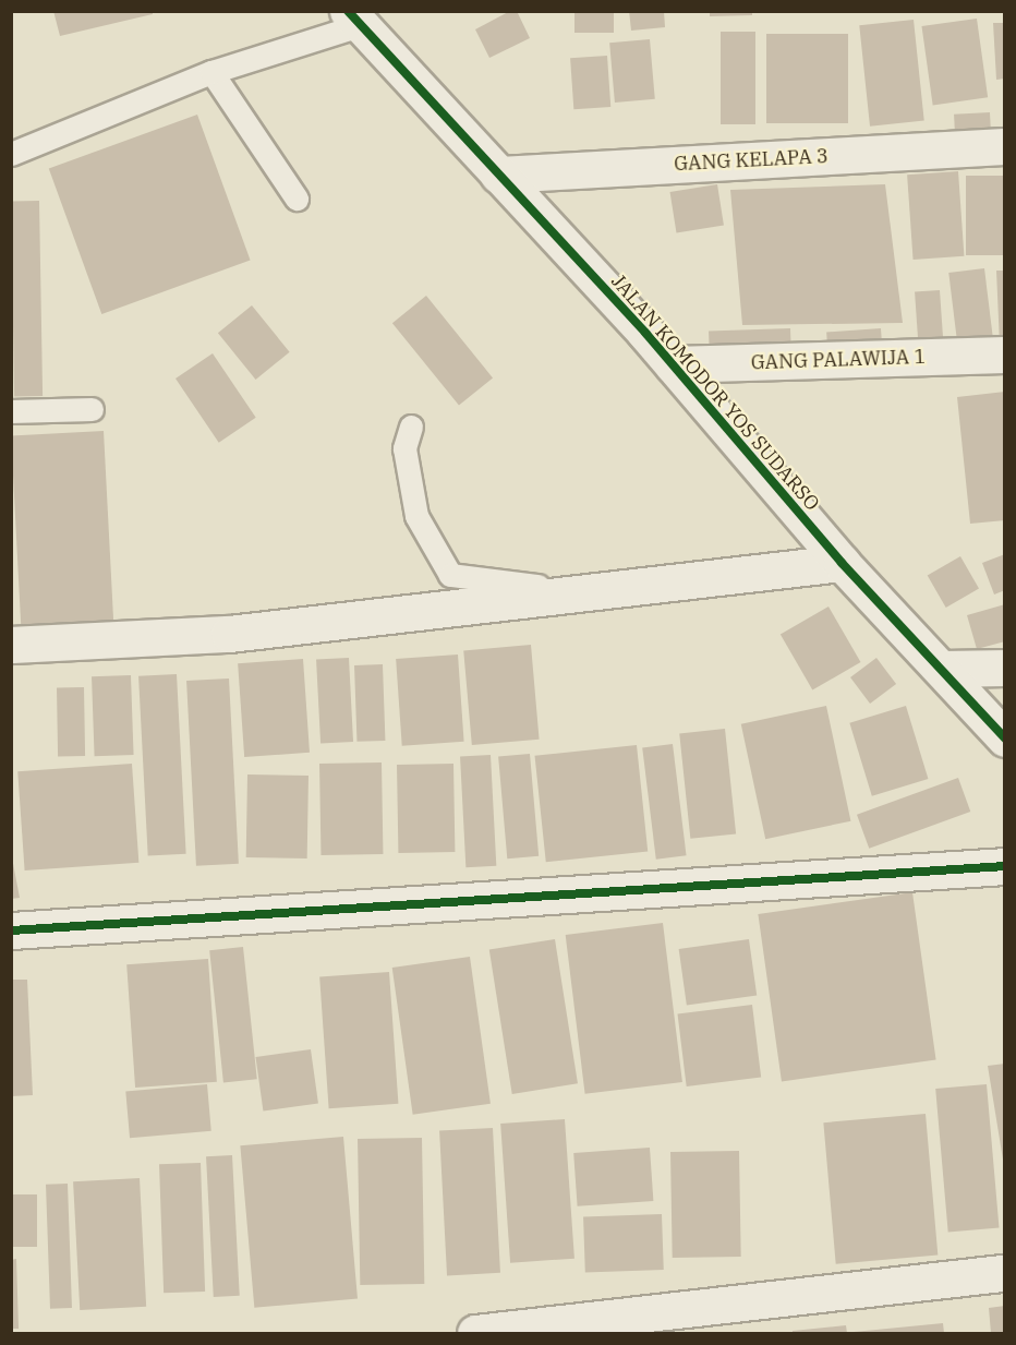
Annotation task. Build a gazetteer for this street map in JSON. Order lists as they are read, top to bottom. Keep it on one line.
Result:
{"streets":{"street":["GANG KELAPA 3","GANG PALAWIJA 1","JALAN KOMODOR YOS SUDARSO"]},"crossings":[["GANG KELAPA 3","JALAN KOMODOR YOS SUDARSO"],["GANG PALAWIJA 1","JALAN KOMODOR YOS SUDARSO"]]}
